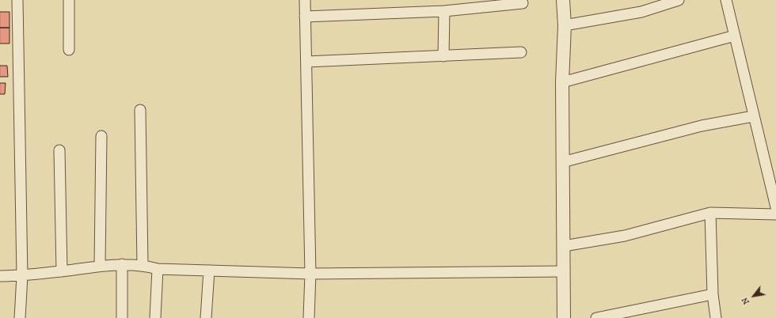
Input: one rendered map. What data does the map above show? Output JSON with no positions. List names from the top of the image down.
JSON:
{
  "north": "bottom left"
}
